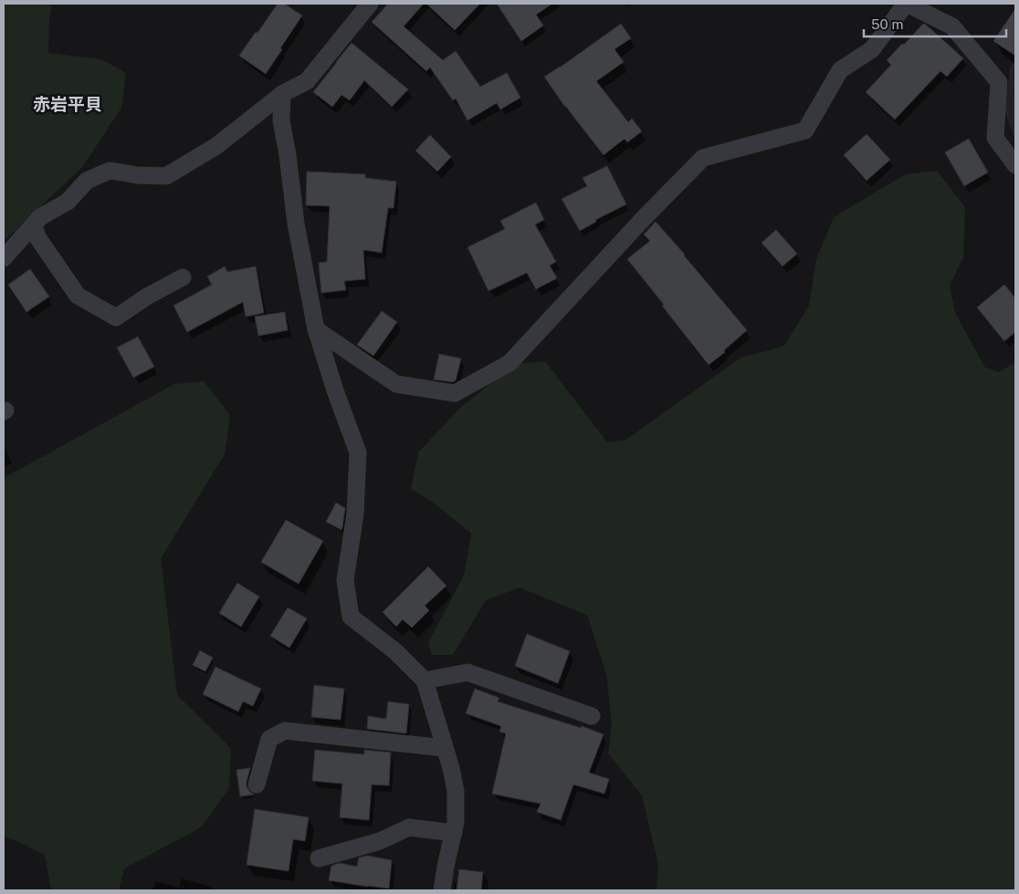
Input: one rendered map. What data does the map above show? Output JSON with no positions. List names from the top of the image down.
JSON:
{
  "districts": ["赤岩平貝"],
  "scale_bar": "50 m"
}
